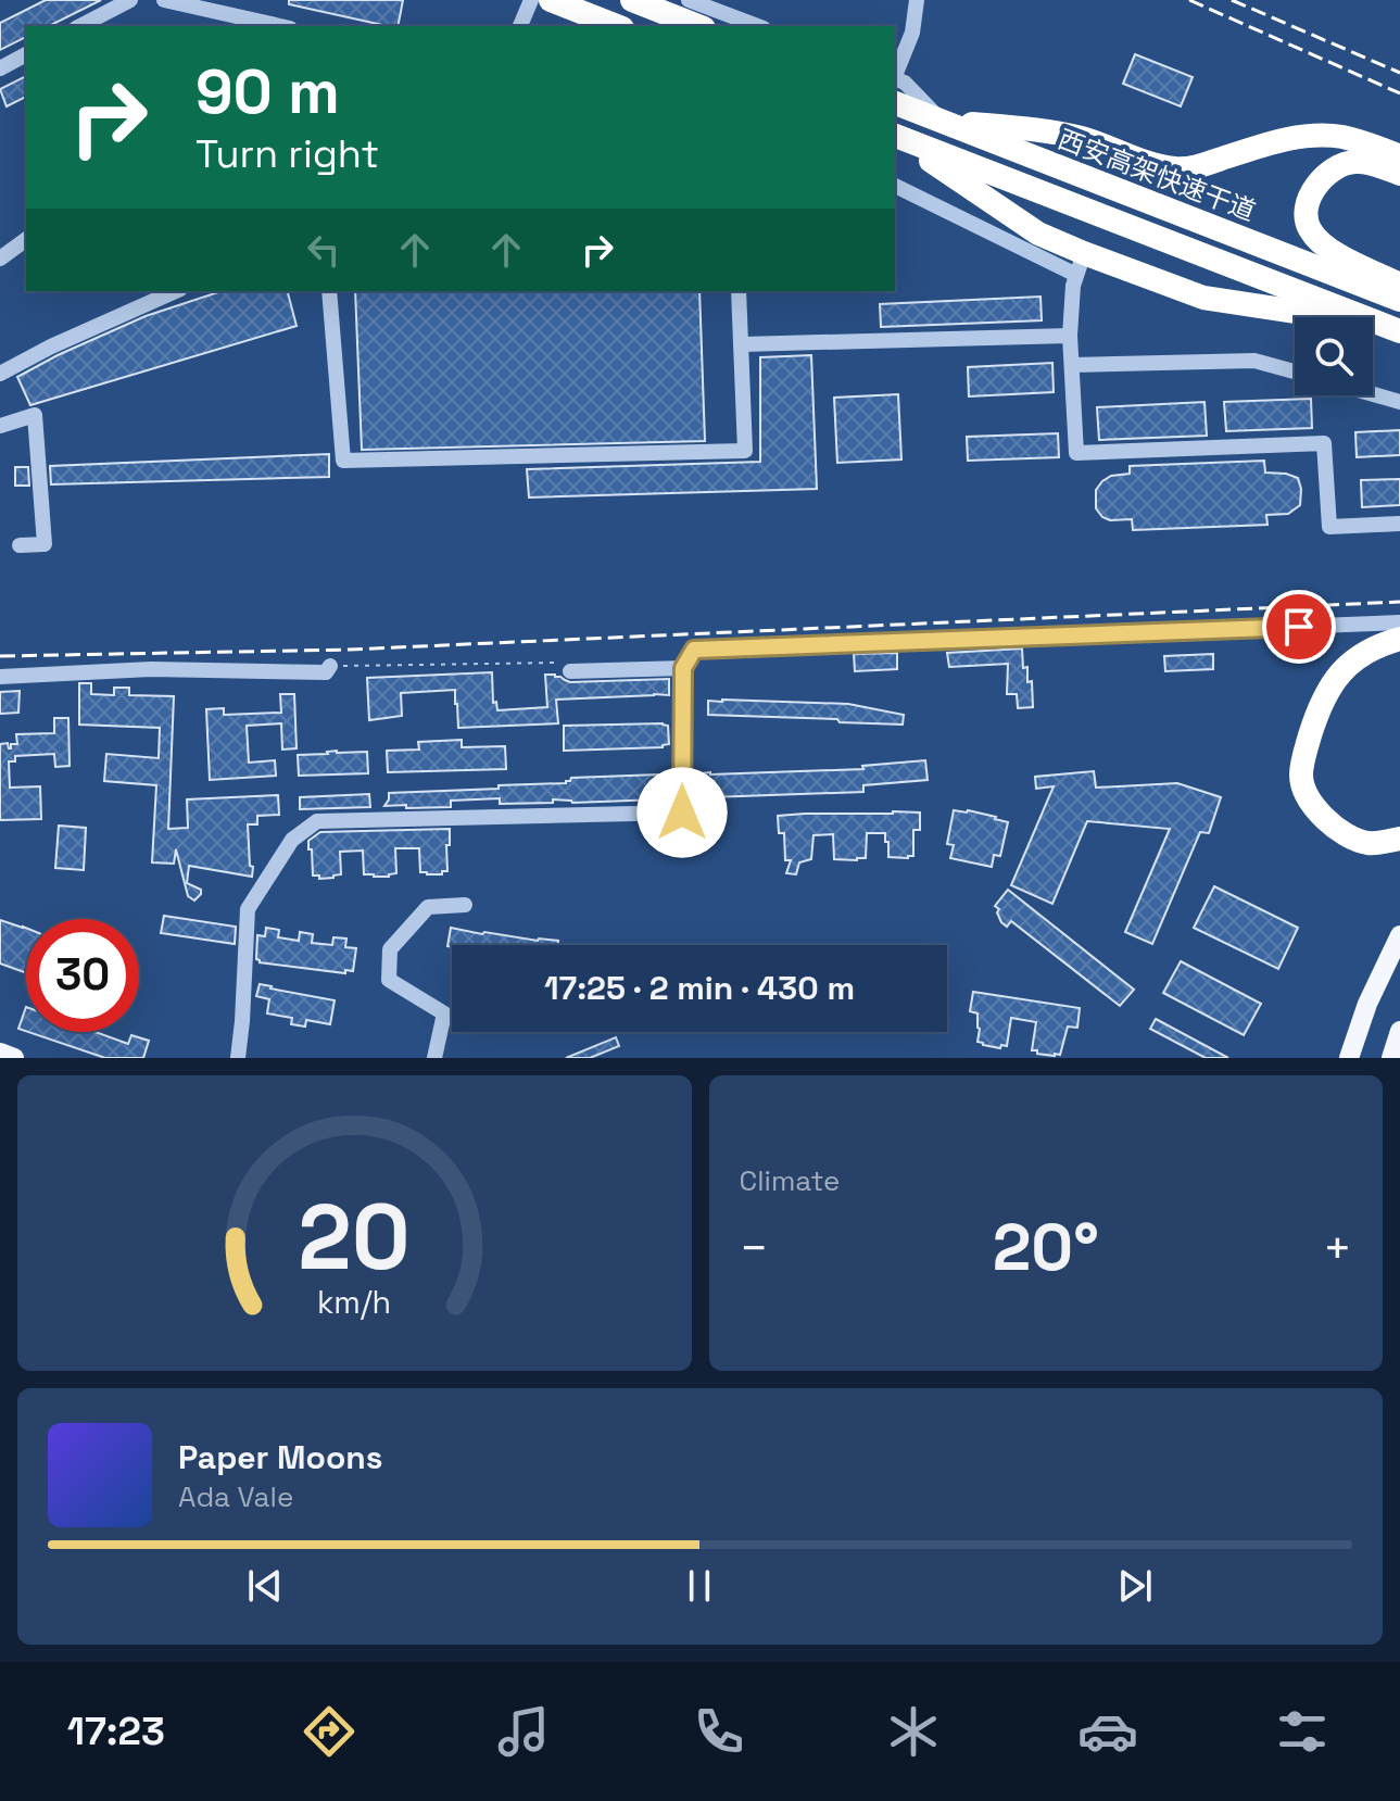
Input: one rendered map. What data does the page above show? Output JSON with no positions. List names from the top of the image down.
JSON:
{
  "streets": {
    "highway": ["西安高架快速干道"]
  },
  "page": {
    "turn": ["90 m", "Turn right"],
    "limit": "30",
    "trip": "17:25 · 2 min · 430 m",
    "tile": "Climate",
    "heat": ["−", "20°", "+"],
    "song": ["Paper Moons", "Ada Vale"],
    "tabs": "17:23",
    "gauge": ["20", "km/h"]
  }
}
